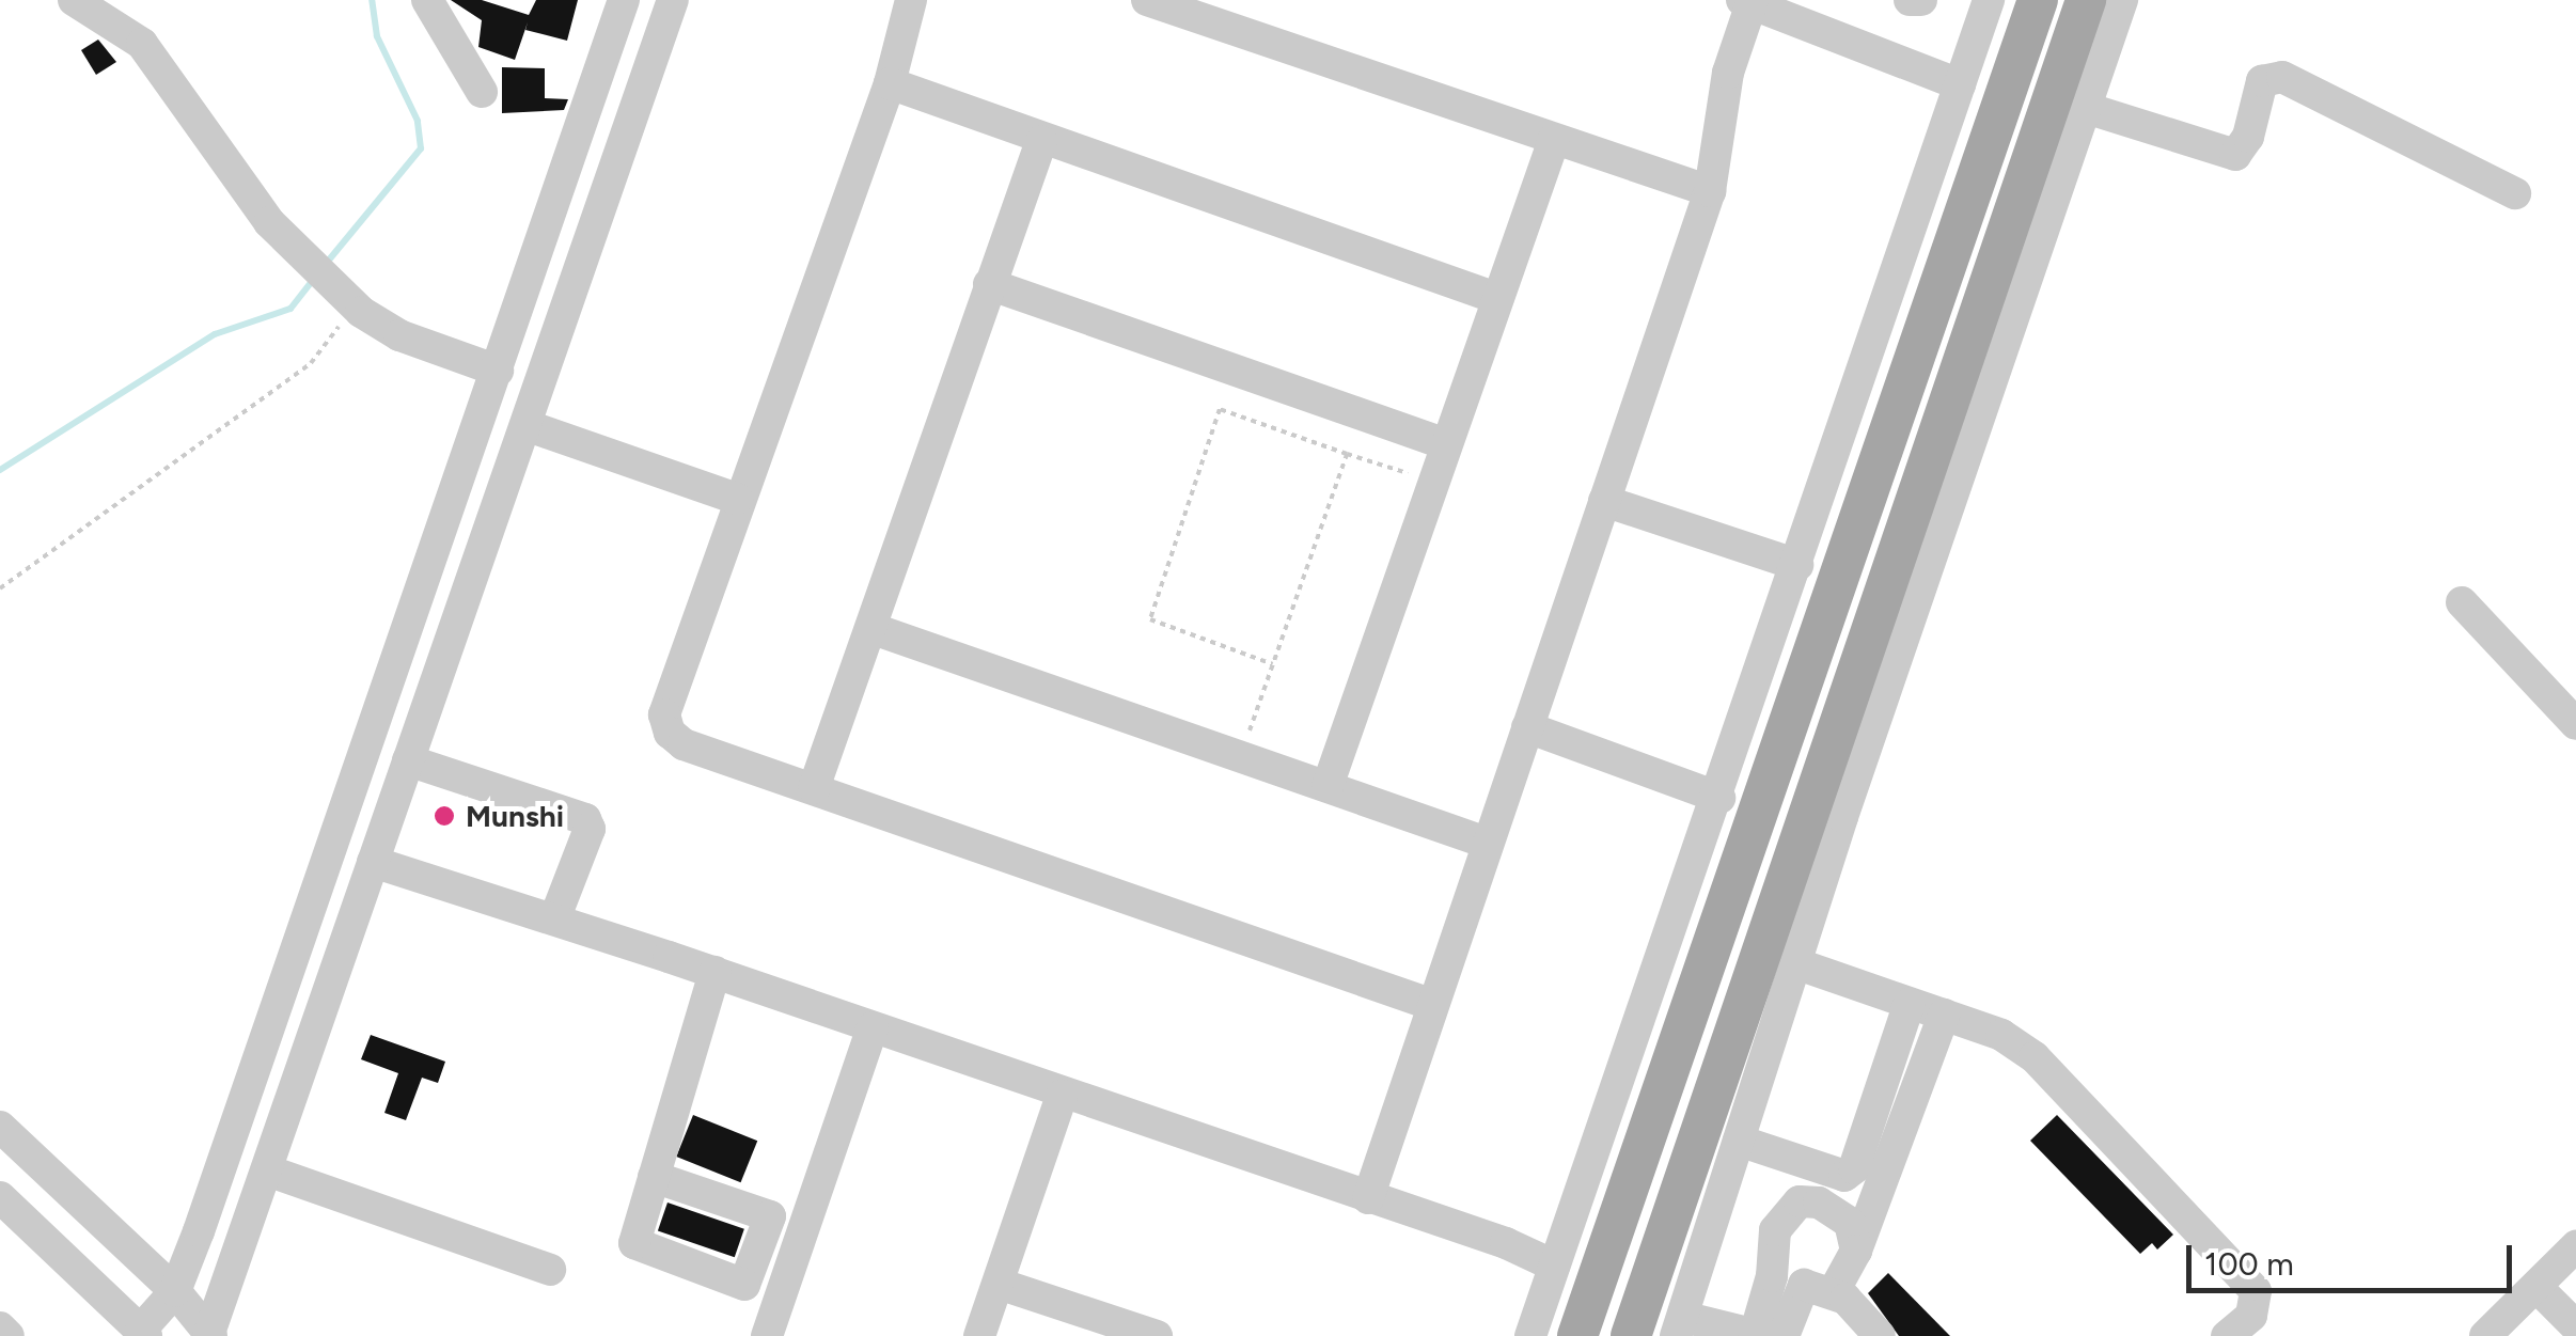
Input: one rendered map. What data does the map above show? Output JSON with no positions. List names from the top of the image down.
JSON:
{
  "places": ["Munshi"],
  "scale_bar": "100 m"
}
